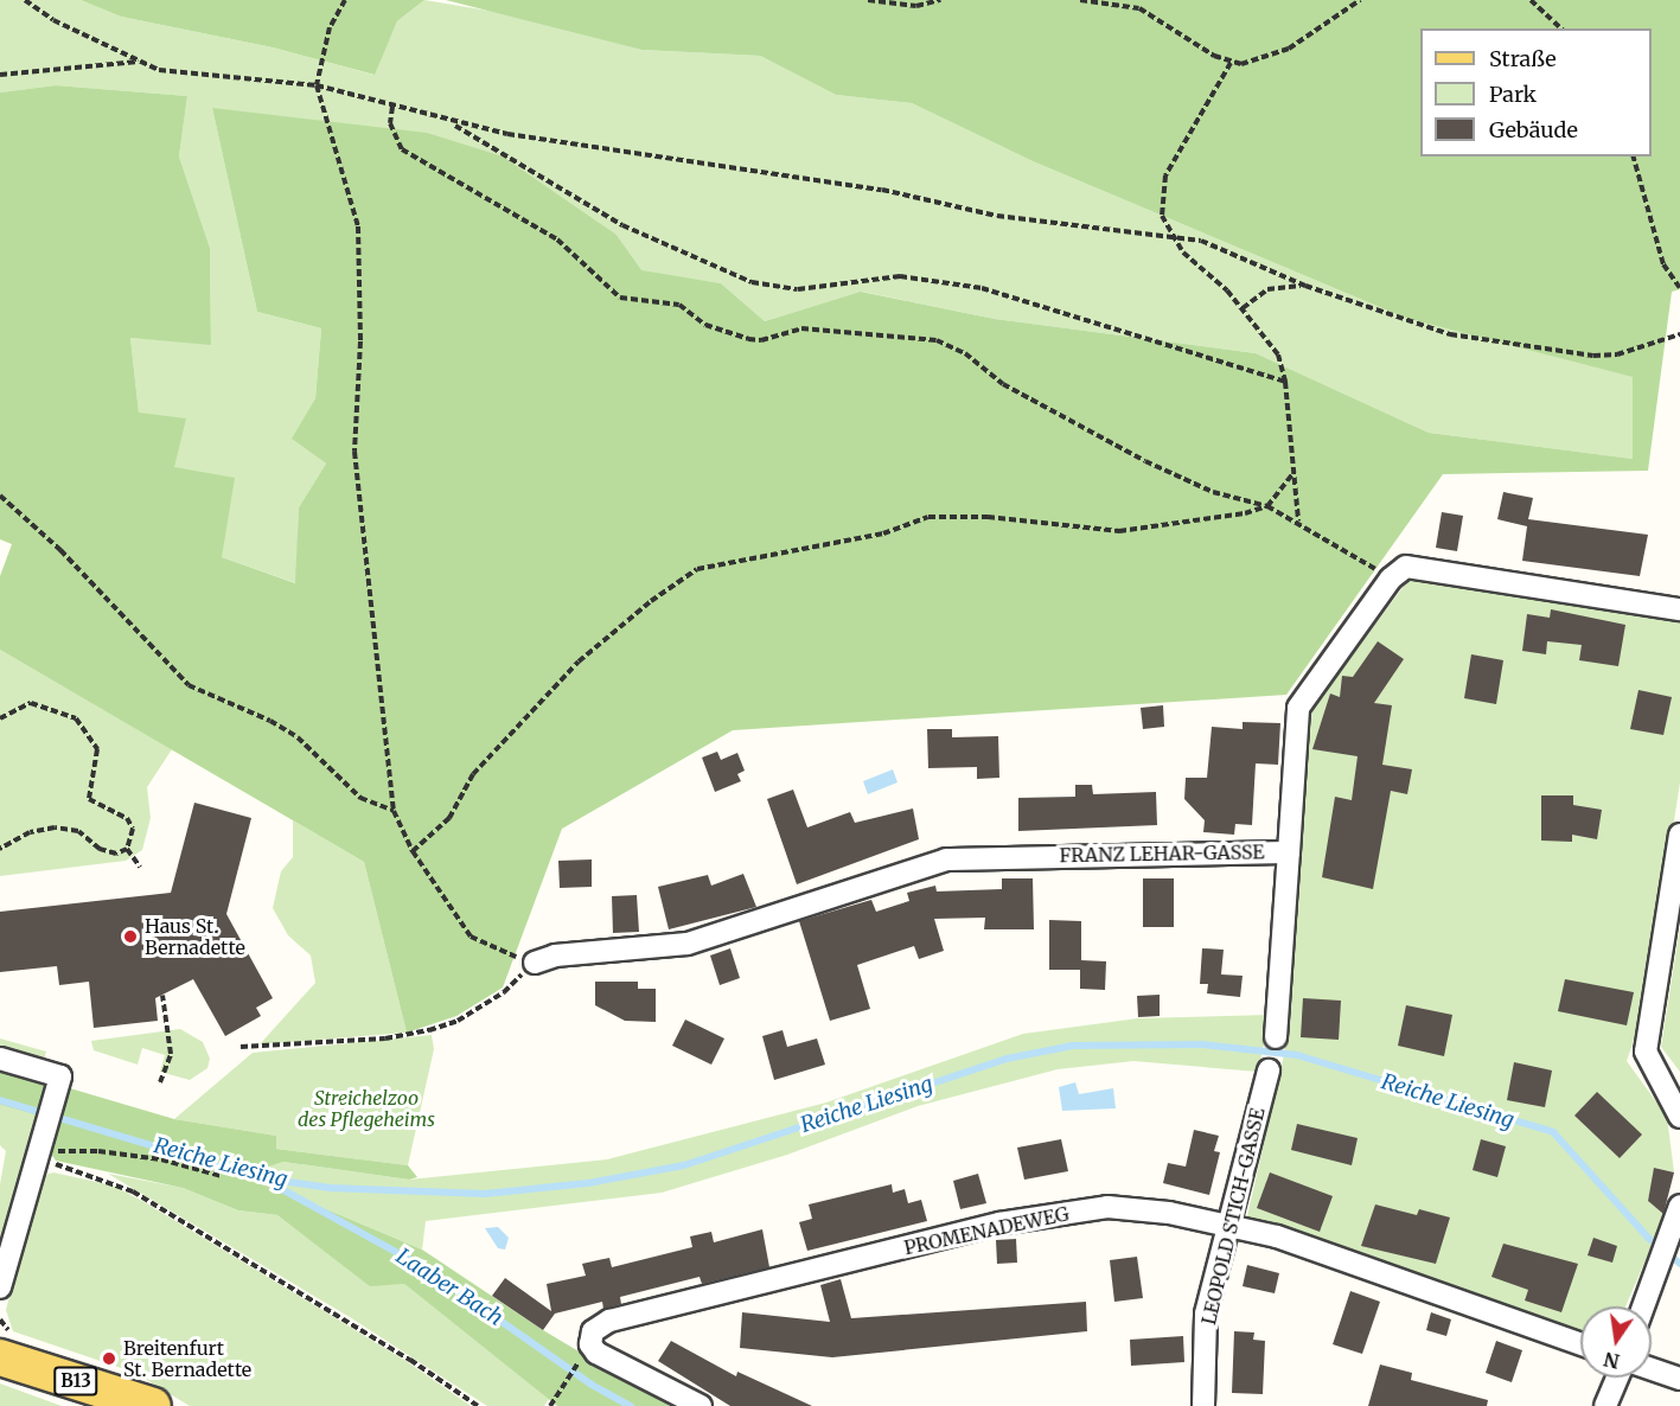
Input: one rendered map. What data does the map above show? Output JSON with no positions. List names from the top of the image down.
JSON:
{
  "streets": {
    "main road": ["B13"],
    "street": ["FRANZ LEHAR-GASSE", "LEOPOLD STICH-GASSE", "PROMENADEWEG"]
  },
  "crossings": [
    ["LEOPOLD STICH-GASSE", "PROMENADEWEG"]
  ],
  "water": ["Reiche Liesing", "Laaber Bach"],
  "parks": ["Streichelzoo des Pflegeheims"],
  "places": ["Haus St. Bernadette", "Breitenfurt St. Bernadette"],
  "legend": ["Straße", "Park", "Gebäude"],
  "north": "bottom"
}
